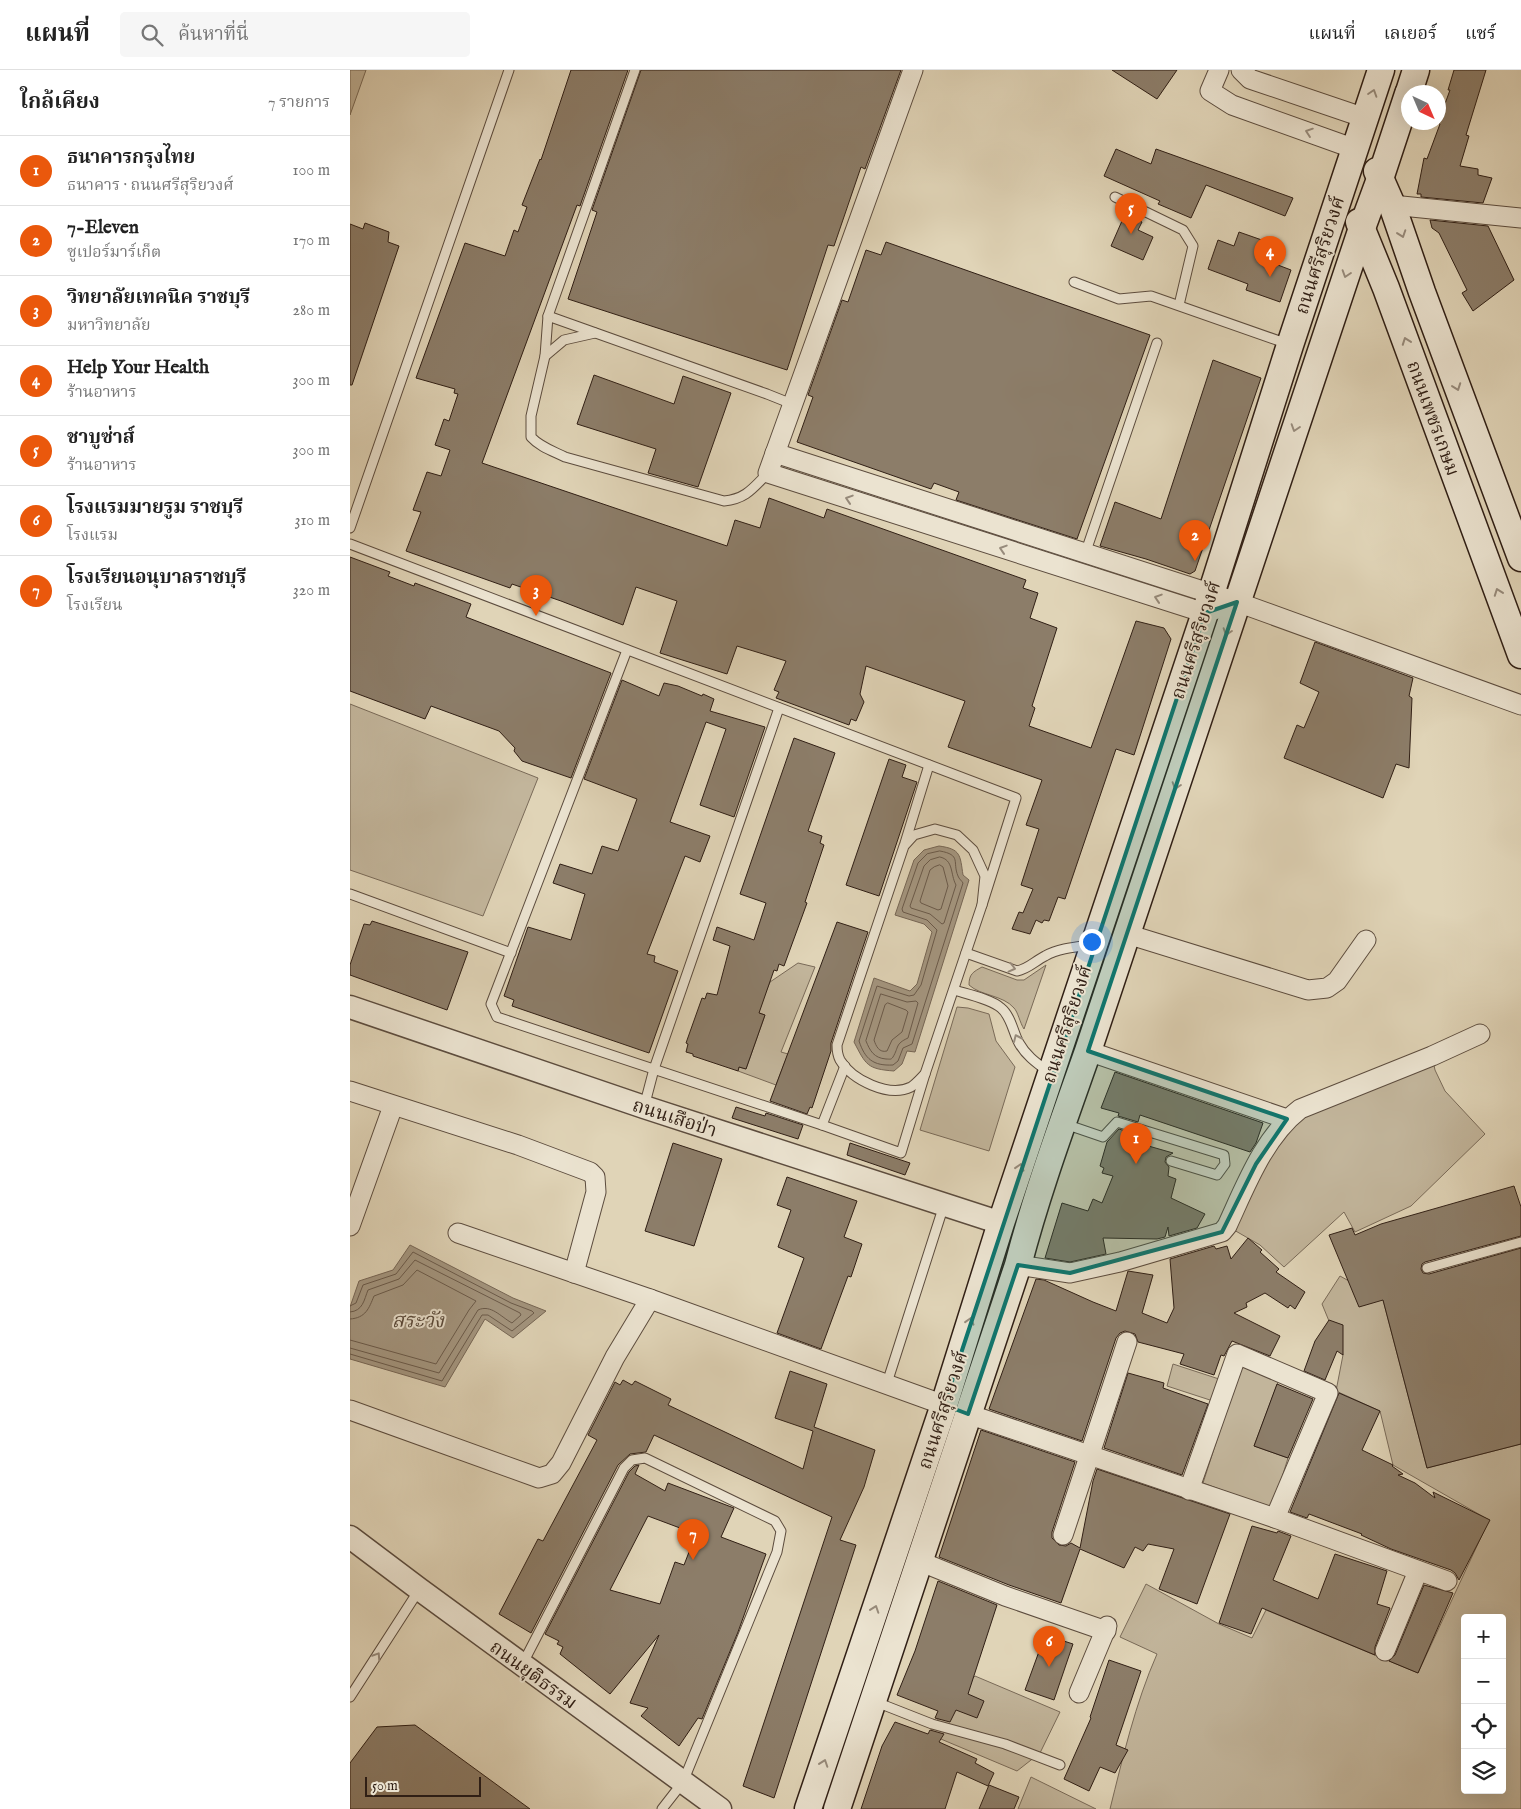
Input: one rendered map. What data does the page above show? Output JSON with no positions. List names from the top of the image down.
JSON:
{
  "streets": {
    "main road": ["ถนนศรีสุริยวงศ์", "ถนนเพชรเกษม"],
    "street": ["ถนนเสือป่า", "ถนนยุติธรรม"]
  },
  "crossings": [
    ["ถนนศรีสุริยวงศ์", "ถนนเพชรเกษม"],
    ["ถนนศรีสุริยวงศ์", "ถนนเสือป่า"]
  ],
  "water": ["สระวัง"],
  "scale_bar": "50 m",
  "north": "bottom right",
  "page": {
    "header": "แผนที่",
    "search": "ค้นหาที่นี่",
    "nav": ["แผนที่", "เลเยอร์", "แชร์"],
    "heading": ["ใกล้เคียง", "7 รายการ"],
    "list": [
      {
        "mark": "1",
        "name": "ธนาคารกรุงไทย",
        "note": "ธนาคาร · ถนนศรีสุริยวงศ์",
        "value": "100 m"
      },
      {
        "mark": "2",
        "name": "7-Eleven",
        "note": "ซูเปอร์มาร์เก็ต",
        "value": "170 m"
      },
      {
        "mark": "3",
        "name": "วิทยาลัยเทคนิค ราชบุรี",
        "note": "มหาวิทยาลัย",
        "value": "280 m"
      },
      {
        "mark": "4",
        "name": "Help Your Health",
        "note": "ร้านอาหาร",
        "value": "300 m"
      },
      {
        "mark": "5",
        "name": "ชาบูซ่าส์",
        "note": "ร้านอาหาร",
        "value": "300 m"
      },
      {
        "mark": "6",
        "name": "โรงแรมมายรูม ราชบุรี",
        "note": "โรงแรม",
        "value": "310 m"
      },
      {
        "mark": "7",
        "name": "โรงเรียนอนุบาลราชบุรี",
        "note": "โรงเรียน",
        "value": "320 m"
      }
    ],
    "pins": [
      "5",
      "4",
      "2",
      "3",
      "1",
      "7",
      "6"
    ],
    "map_buttons": ["+", "−"],
    "scale": "50 m"
  }
}
